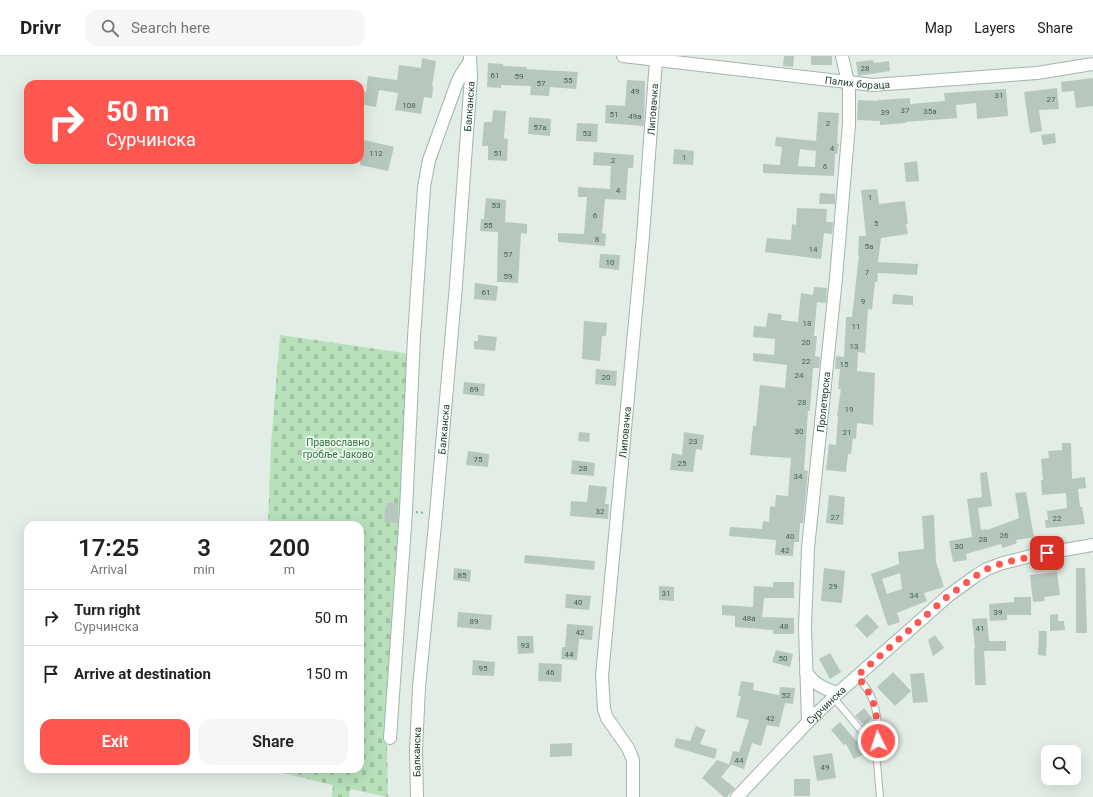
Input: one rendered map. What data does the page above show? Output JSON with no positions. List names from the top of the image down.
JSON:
{
  "streets": {
    "street": [
      "Палих бораца",
      "Балканска",
      "Липовачка",
      "Пролетерска",
      "Сурчинска"
    ]
  },
  "crossings": [
    ["Палих бораца", "Липовачка"],
    ["Палих бораца", "Пролетерска"],
    ["Пролетерска", "Сурчинска"]
  ],
  "parks": ["Православно гробље Јаково"],
  "house_numbers": [
    "28",
    "61",
    "59",
    "55",
    "57",
    "49",
    "31",
    "27",
    "108",
    "37",
    "35a",
    "39",
    "51",
    "49a",
    "2",
    "57a",
    "53",
    "4",
    "112",
    "51",
    "1",
    "2",
    "6",
    "4",
    "1",
    "53",
    "6",
    "5",
    "55",
    "8",
    "5a",
    "14",
    "57",
    "10",
    "7",
    "59",
    "61",
    "9",
    "18",
    "11",
    "20",
    "13",
    "22",
    "15",
    "24",
    "20",
    "69",
    "28",
    "19",
    "30",
    "21",
    "23",
    "75",
    "25",
    "28",
    "34",
    "32",
    "27",
    "22",
    "26",
    "40",
    "28",
    "30",
    "42",
    "85",
    "29",
    "31",
    "34",
    "40",
    "39",
    "48a",
    "89",
    "48",
    "41",
    "42",
    "93",
    "44",
    "50",
    "95",
    "46",
    "52",
    "42",
    "44",
    "49"
  ],
  "page": {
    "header": "Drivr",
    "search": "Search here",
    "nav": ["Map", "Layers", "Share"],
    "turn": ["50 m", "Сурчинска"],
    "eta": [
      "17:25",
      "Arrival",
      "3",
      "min",
      "200",
      "m"
    ],
    "list": [
      {
        "name": "Turn right",
        "note": "Сурчинска",
        "value": "50 m"
      },
      {
        "name": "Arrive at destination",
        "value": "150 m"
      }
    ],
    "buttons": ["Exit", "Share"]
  }
}
